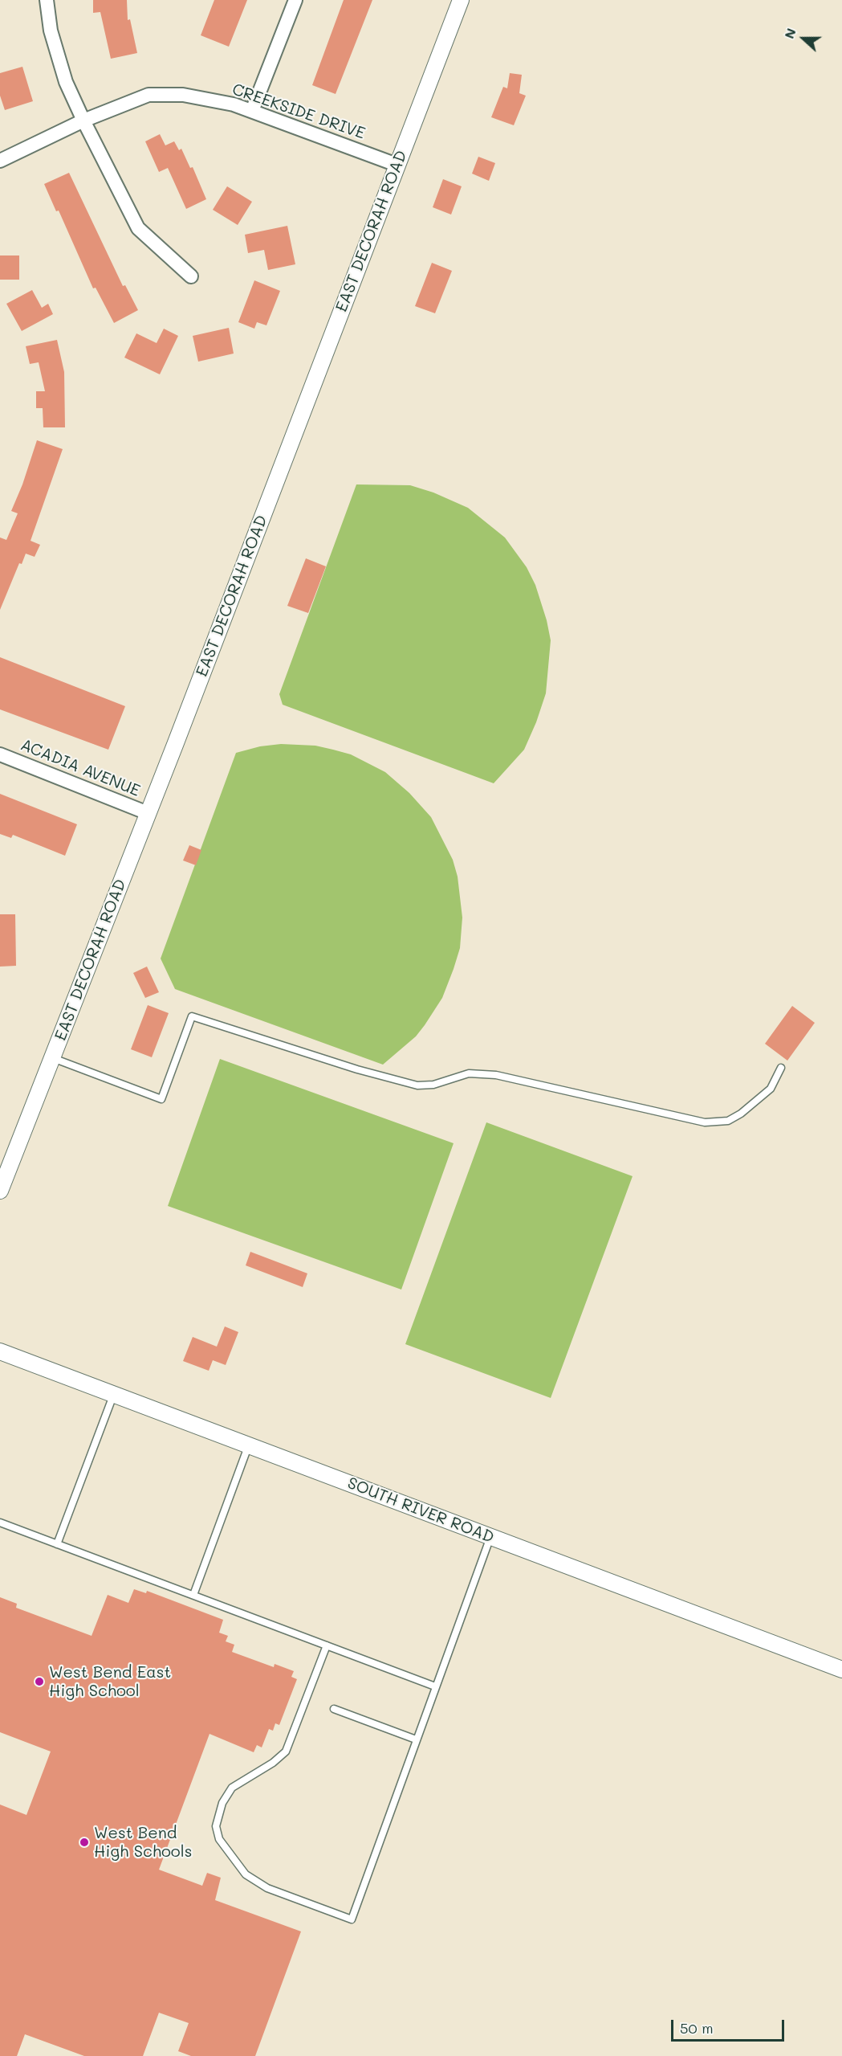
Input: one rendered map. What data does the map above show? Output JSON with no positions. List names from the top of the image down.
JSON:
{
  "streets": {
    "street": [
      "CREEKSIDE DRIVE",
      "EAST DECORAH ROAD",
      "ACADIA AVENUE",
      "SOUTH RIVER ROAD"
    ]
  },
  "crossings": [
    ["CREEKSIDE DRIVE", "EAST DECORAH ROAD"],
    ["EAST DECORAH ROAD", "ACADIA AVENUE"]
  ],
  "places": ["West Bend East High School", "West Bend High Schools"],
  "scale_bar": "50 m",
  "north": "left"
}
